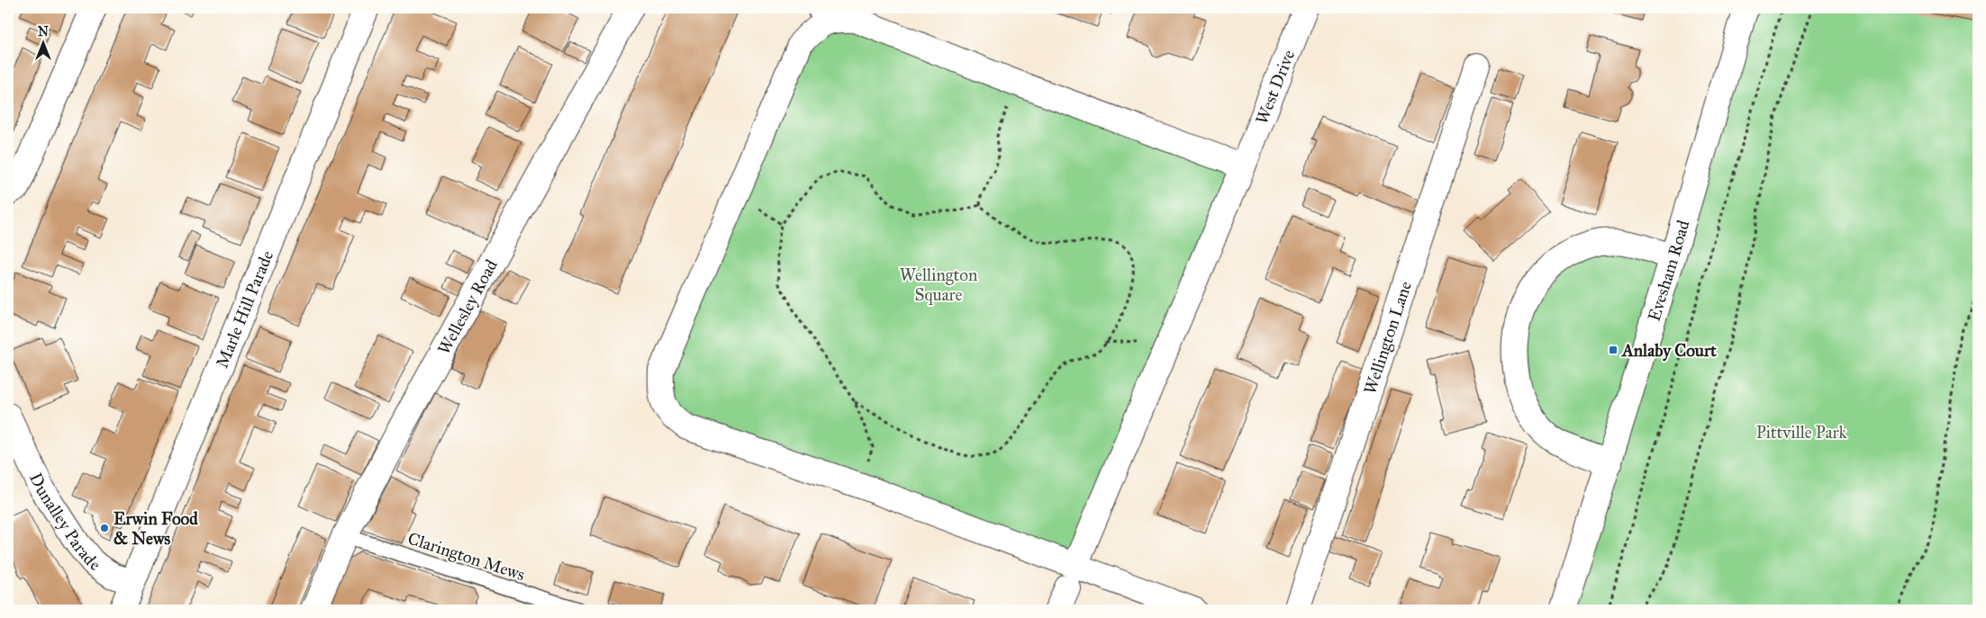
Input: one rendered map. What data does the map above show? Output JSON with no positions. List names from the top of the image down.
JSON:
{
  "streets": {
    "street": [
      "West Drive",
      "Evesham Road",
      "Wellesley Road",
      "Marle Hill Parade",
      "Wellington Lane",
      "Dunalley Parade"
    ],
    "lane": ["Clarington Mews"]
  },
  "crossings": [
    ["Wellesley Road", "Clarington Mews"],
    ["Marle Hill Parade", "Dunalley Parade"]
  ],
  "parks": ["Wellington Square", "Pittville Park"],
  "places": {
    "transit": ["Anlaby Court"],
    "other": ["Erwin Food & News"]
  },
  "north": "top"
}
